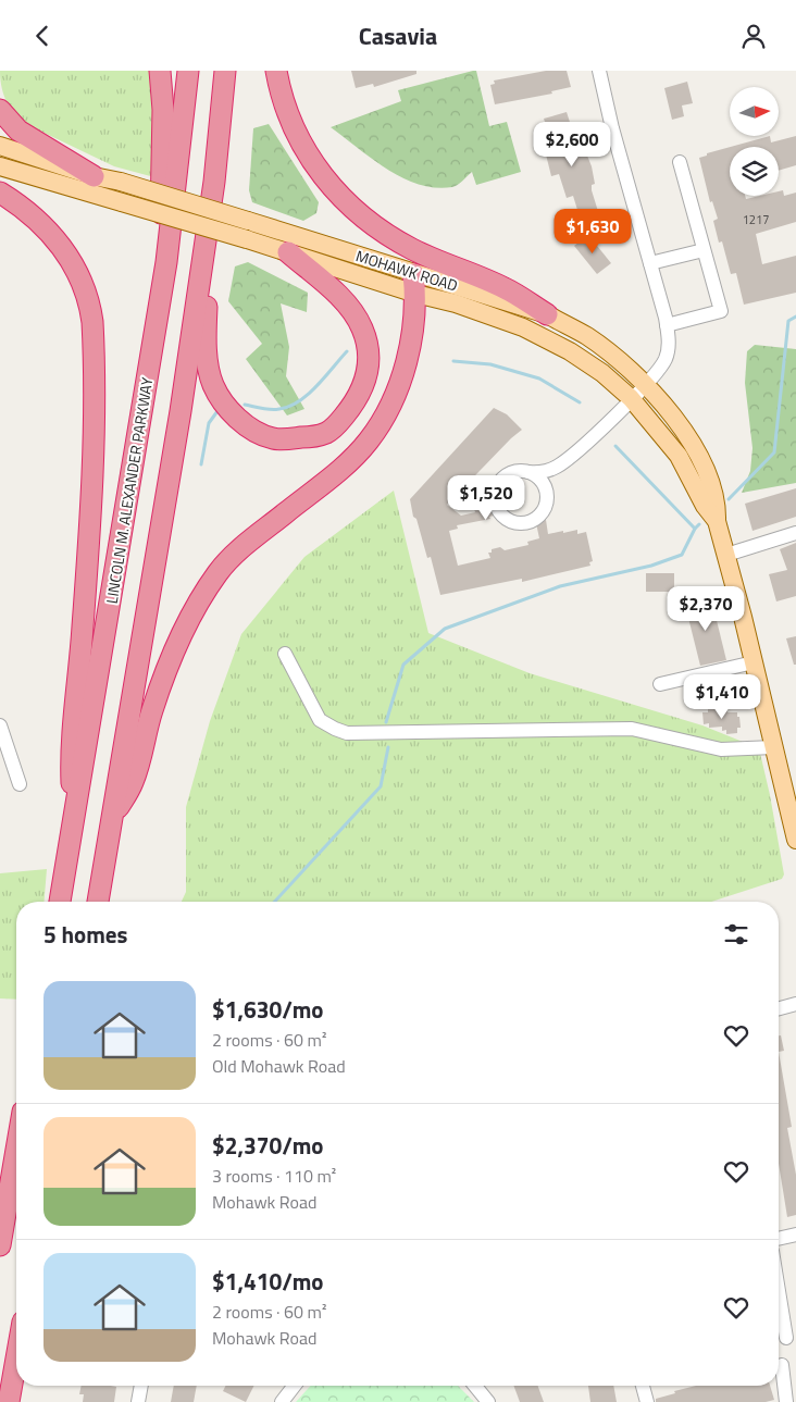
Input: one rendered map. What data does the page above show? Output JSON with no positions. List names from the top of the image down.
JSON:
{
  "streets": {
    "highway": ["LINCOLN M. ALEXANDER PARKWAY"],
    "main road": ["MOHAWK ROAD"]
  },
  "house_numbers": ["1217"],
  "north": "right",
  "page": {
    "header": "Casavia",
    "price": [
      "$2,600",
      "$1,630",
      "$1,520",
      "$2,370",
      "$1,410"
    ],
    "heading": "5 homes",
    "list": [
      {
        "name": "$1,630/mo",
        "note": "2 rooms · 60 m² · Old Mohawk Road"
      },
      {
        "name": "$2,370/mo",
        "note": "3 rooms · 110 m² · Mohawk Road"
      },
      {
        "name": "$1,410/mo",
        "note": "2 rooms · 60 m² · Mohawk Road"
      }
    ]
  }
}
